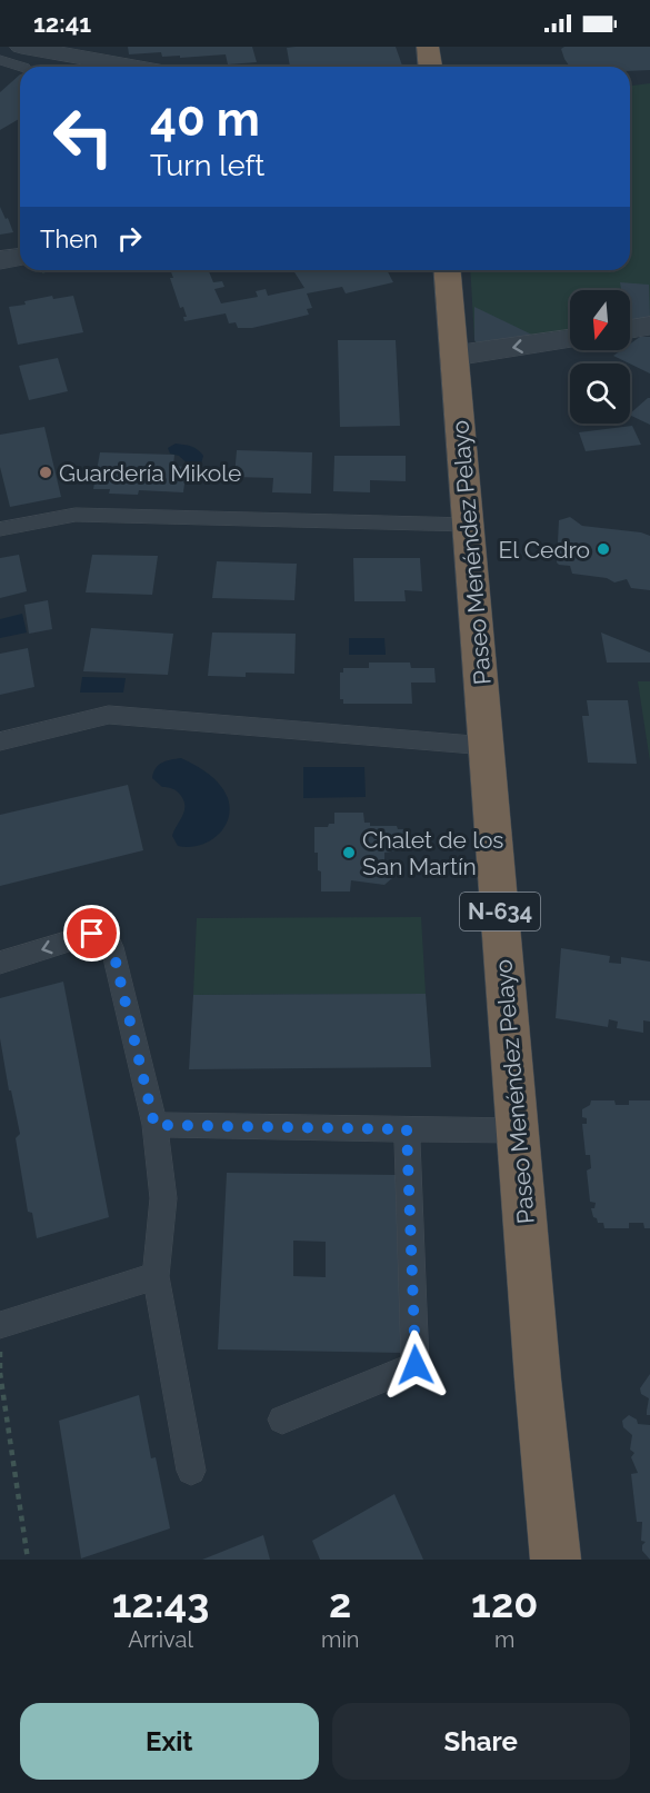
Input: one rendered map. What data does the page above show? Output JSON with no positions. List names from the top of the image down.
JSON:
{
  "streets": {
    "highway": ["Paseo Menéndez Pelayo", "N-634"]
  },
  "places": ["Guardería Mikole", "El Cedro", "Chalet de los San Martín"],
  "north": "bottom",
  "page": {
    "status": "12:41",
    "turn": ["40 m", "Turn left"],
    "then": "Then",
    "eta": [
      "12:43",
      "Arrival",
      "2",
      "min",
      "120",
      "m"
    ],
    "buttons": ["Exit", "Share"]
  }
}
